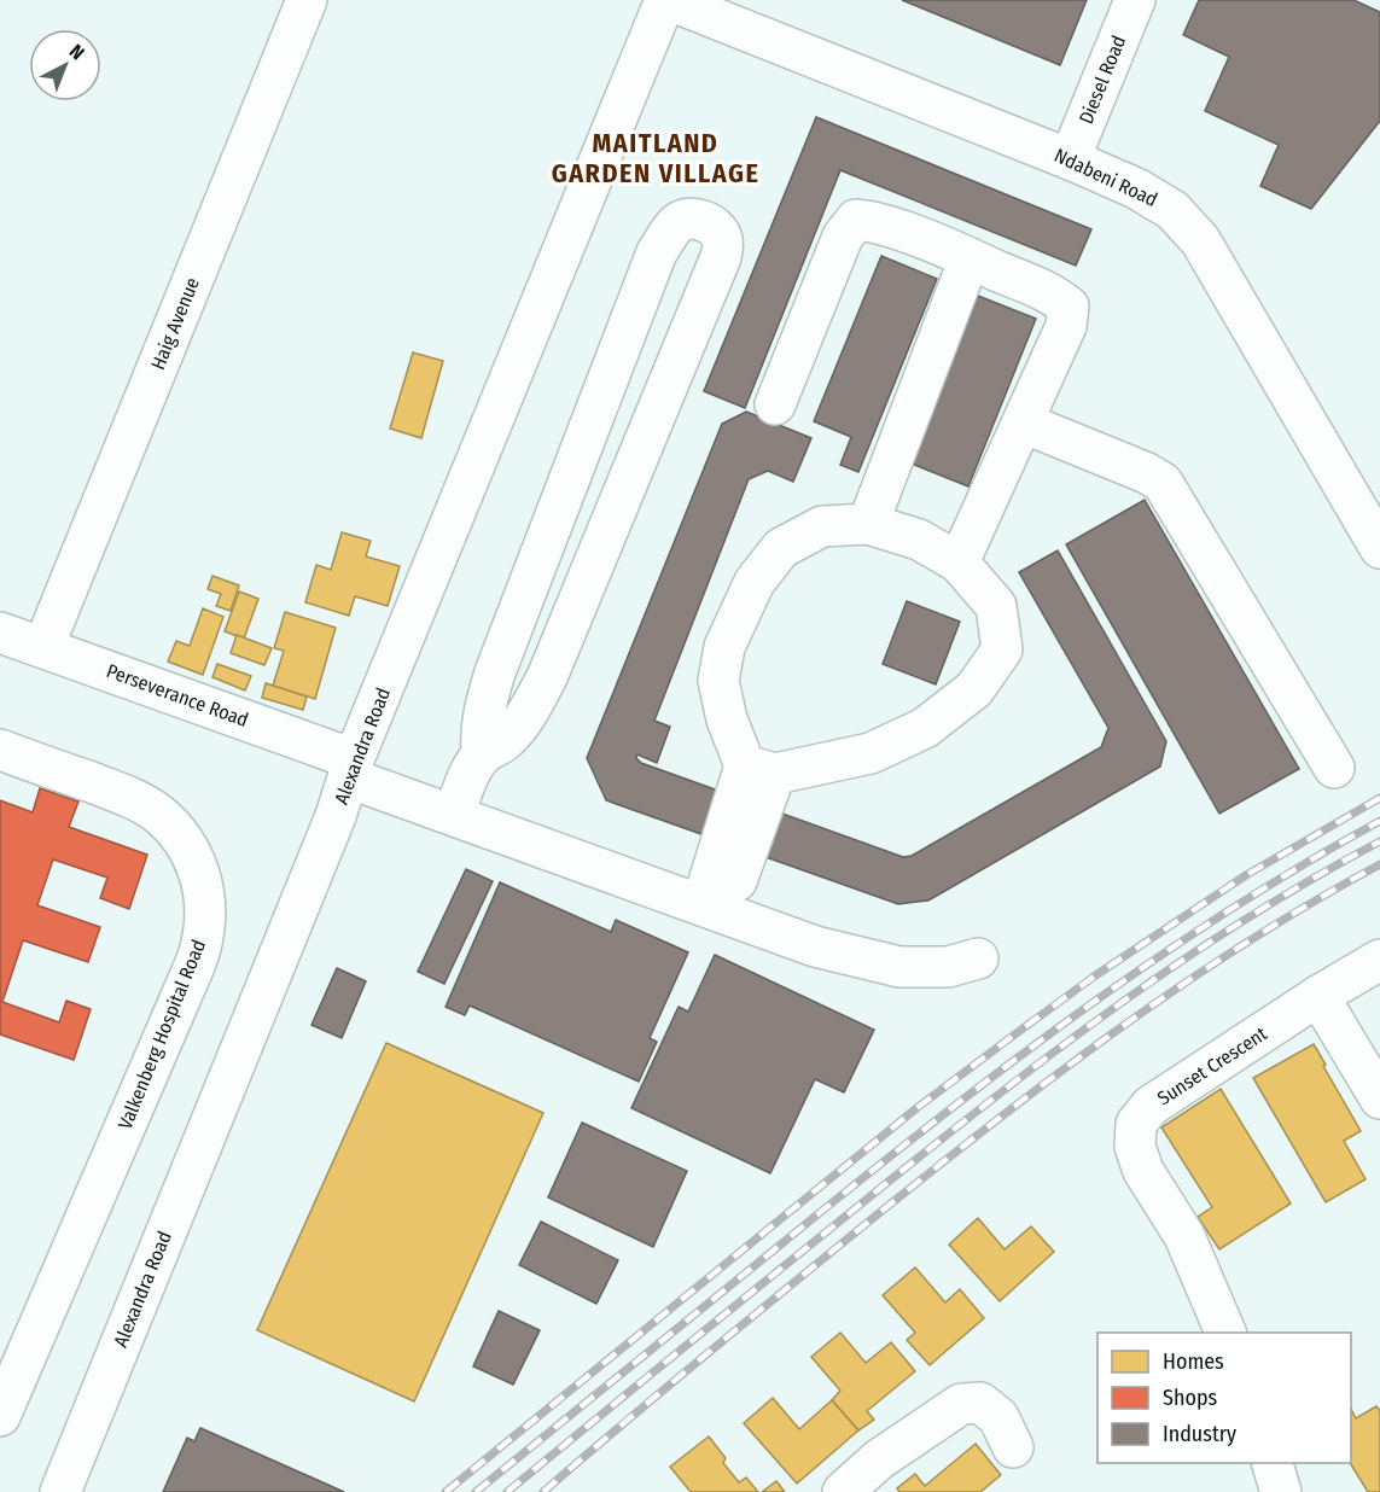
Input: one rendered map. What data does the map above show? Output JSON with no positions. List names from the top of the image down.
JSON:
{
  "streets": {
    "street": [
      "Diesel Road",
      "Ndabeni Road",
      "Haig Avenue",
      "Perseverance Road",
      "Alexandra Road",
      "Valkenberg Hospital Road",
      "Sunset Crescent"
    ]
  },
  "crossings": [
    ["Diesel Road", "Ndabeni Road"],
    ["Ndabeni Road", "Alexandra Road"],
    ["Haig Avenue", "Perseverance Road"],
    ["Perseverance Road", "Alexandra Road"]
  ],
  "districts": ["MAITLAND GARDEN VILLAGE"],
  "legend": ["Homes", "Shops", "Industry"],
  "north": "top right"
}
